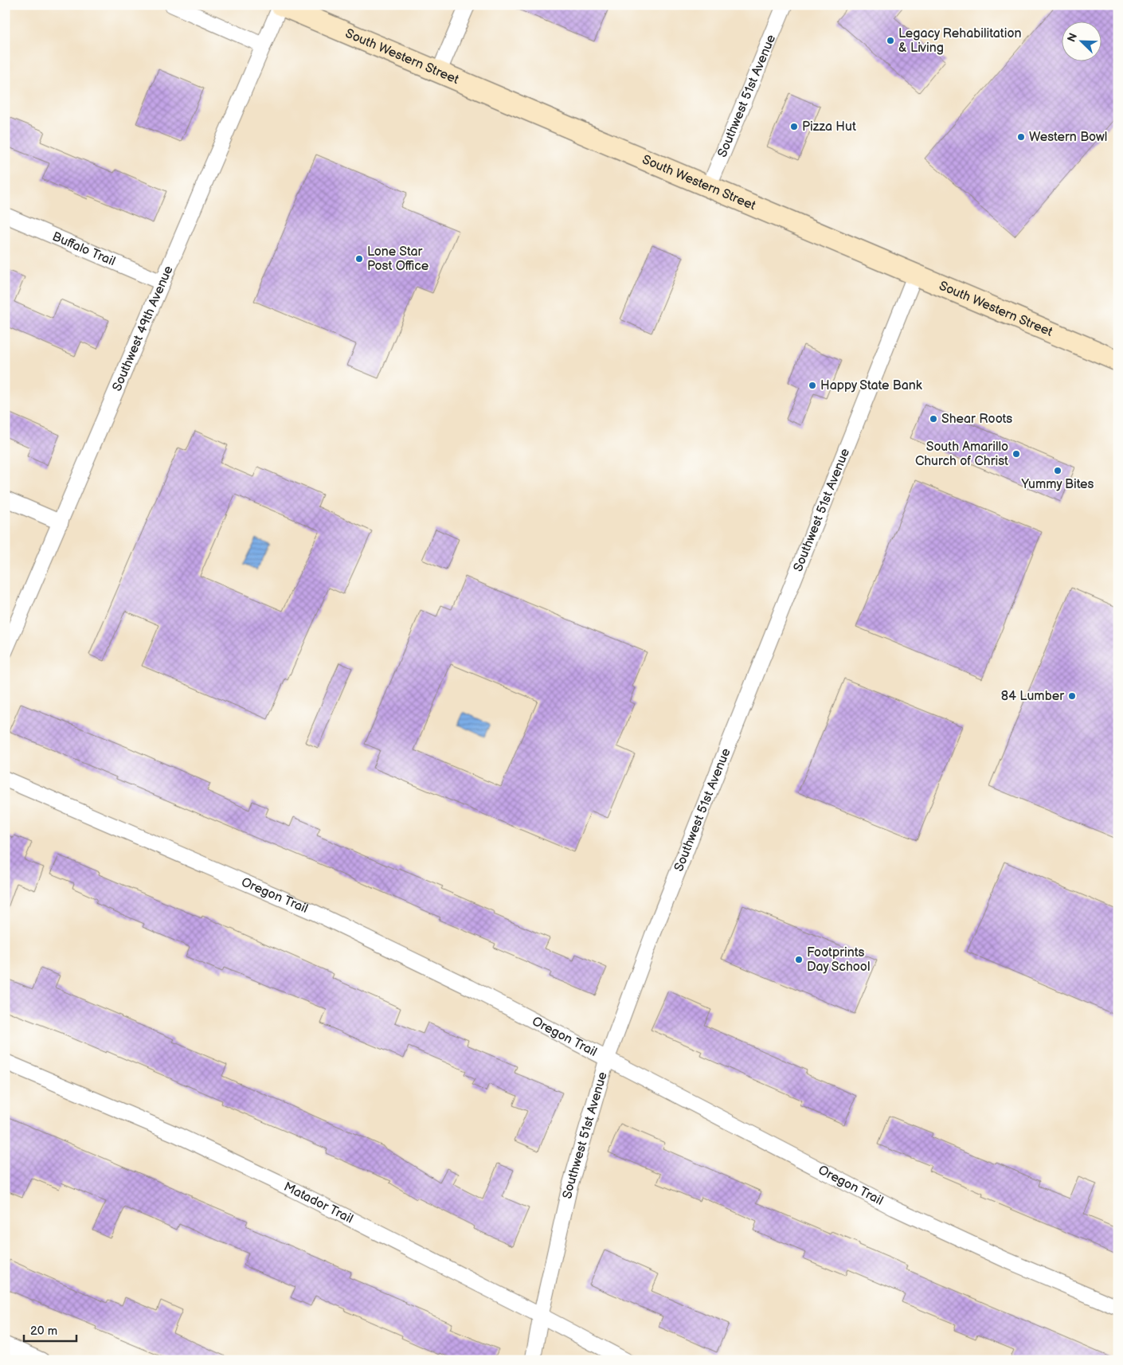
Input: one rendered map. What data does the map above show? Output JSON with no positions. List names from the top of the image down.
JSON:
{
  "streets": {
    "main road": ["South Western Street"],
    "street": [
      "Southwest 51st Avenue",
      "Buffalo Trail",
      "Southwest 49th Avenue",
      "Oregon Trail",
      "Matador Trail"
    ]
  },
  "crossings": [
    ["South Western Street", "Southwest 51st Avenue"],
    ["South Western Street", "Southwest 49th Avenue"],
    ["Southwest 51st Avenue", "Oregon Trail"],
    ["Southwest 51st Avenue", "Matador Trail"],
    ["Buffalo Trail", "Southwest 49th Avenue"]
  ],
  "places": [
    "Legacy Rehabilitation & Living",
    "Pizza Hut",
    "Western Bowl",
    "Lone Star Post Office",
    "Happy State Bank",
    "Shear Roots",
    "South Amarillo Church of Christ",
    "Yummy Bites",
    "84 Lumber",
    "Footprints Day School"
  ],
  "scale_bar": "20 m",
  "north": "top left"
}
